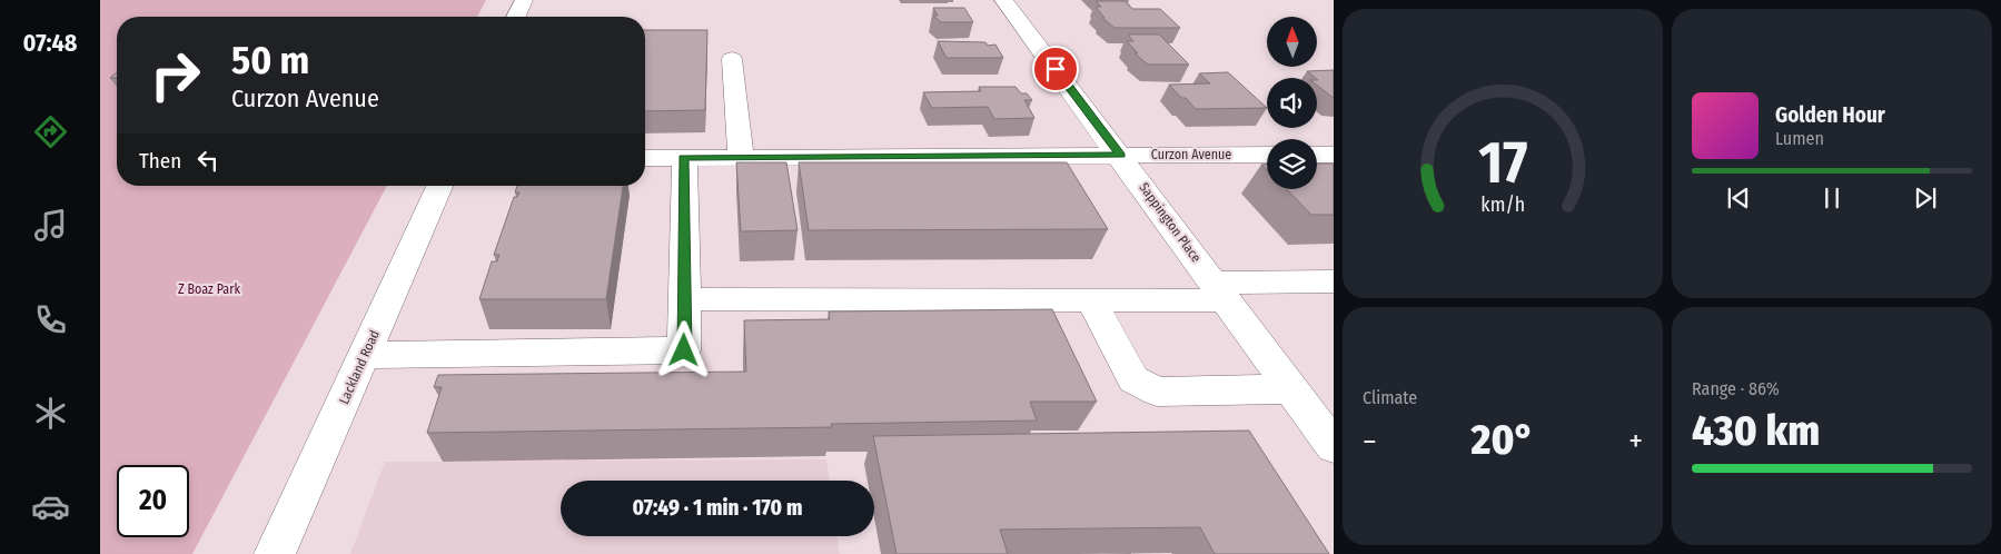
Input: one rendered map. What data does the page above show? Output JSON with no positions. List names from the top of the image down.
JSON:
{
  "streets": {
    "street": ["Curzon Avenue", "Sappington Place", "Lackland Road"]
  },
  "crossings": [
    ["Curzon Avenue", "Sappington Place"]
  ],
  "parks": ["Z Boaz Park"],
  "north": "top",
  "page": {
    "tabs": "07:48",
    "turn": ["50 m", "Curzon Avenue"],
    "song": ["Golden Hour", "Lumen"],
    "then": "Then",
    "tile": [
      "Climate",
      ["Range · 86%", "430 km"]
    ],
    "heat": ["−", "20°", "+"],
    "limit": "20",
    "trip": "07:49 · 1 min · 170 m",
    "gauge": ["17", "km/h"]
  }
}
